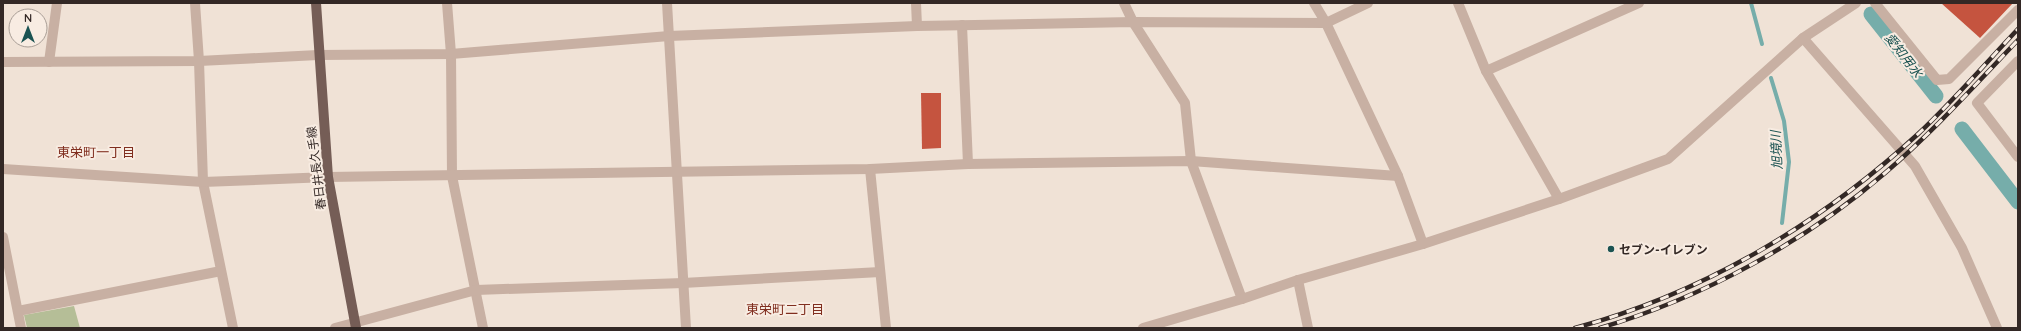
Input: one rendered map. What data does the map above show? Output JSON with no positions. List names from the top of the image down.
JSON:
{
  "streets": {
    "main road": ["春日井長久手線"]
  },
  "districts": ["東栄町一丁目", "東栄町二丁目"],
  "water": ["愛知用水", "旭境川"],
  "places": ["セブン-イレブン"],
  "north": "top"
}
